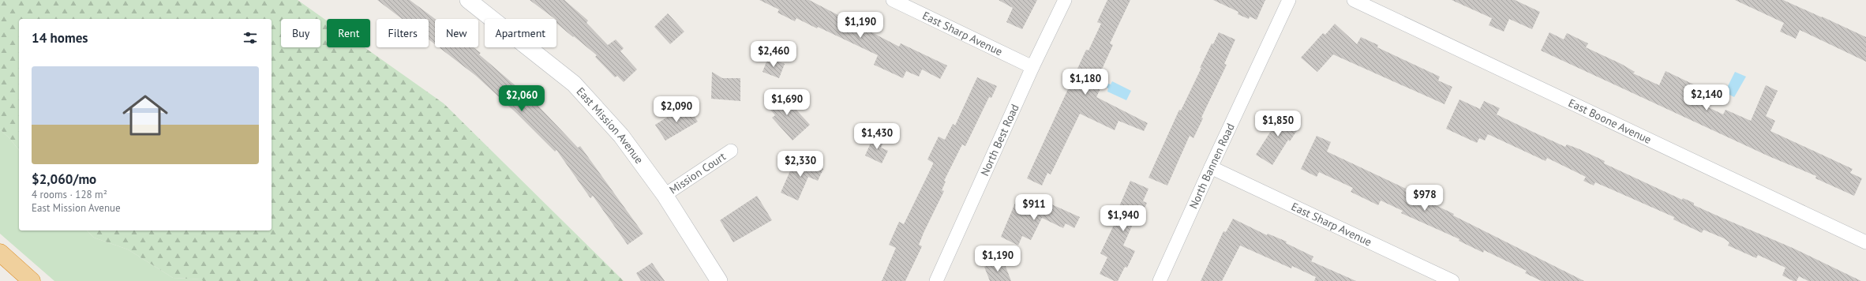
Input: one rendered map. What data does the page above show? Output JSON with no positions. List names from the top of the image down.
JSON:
{
  "streets": {
    "street": [
      "East Sharp Avenue",
      "East Boone Avenue",
      "East Mission Avenue",
      "North Best Road",
      "North Bannen Road",
      "Mission Court"
    ]
  },
  "crossings": [
    ["East Sharp Avenue", "North Best Road"],
    ["East Sharp Avenue", "North Bannen Road"],
    ["East Mission Avenue", "Mission Court"]
  ],
  "page": {
    "price": [
      "$1,190",
      "$2,460",
      "$1,180",
      "$2,140",
      "$2,060",
      "$1,690",
      "$2,090",
      "$1,850",
      "$1,430",
      "$2,330",
      "$978",
      "$911",
      "$1,940",
      "$1,190"
    ],
    "chip": [
      "Buy",
      "Rent",
      "Filters",
      "New",
      "Apartment"
    ],
    "heading": "14 homes",
    "list": [
      {
        "name": "$2,060/mo",
        "note": "4 rooms · 128 m² · East Mission Avenue"
      }
    ]
  }
}
